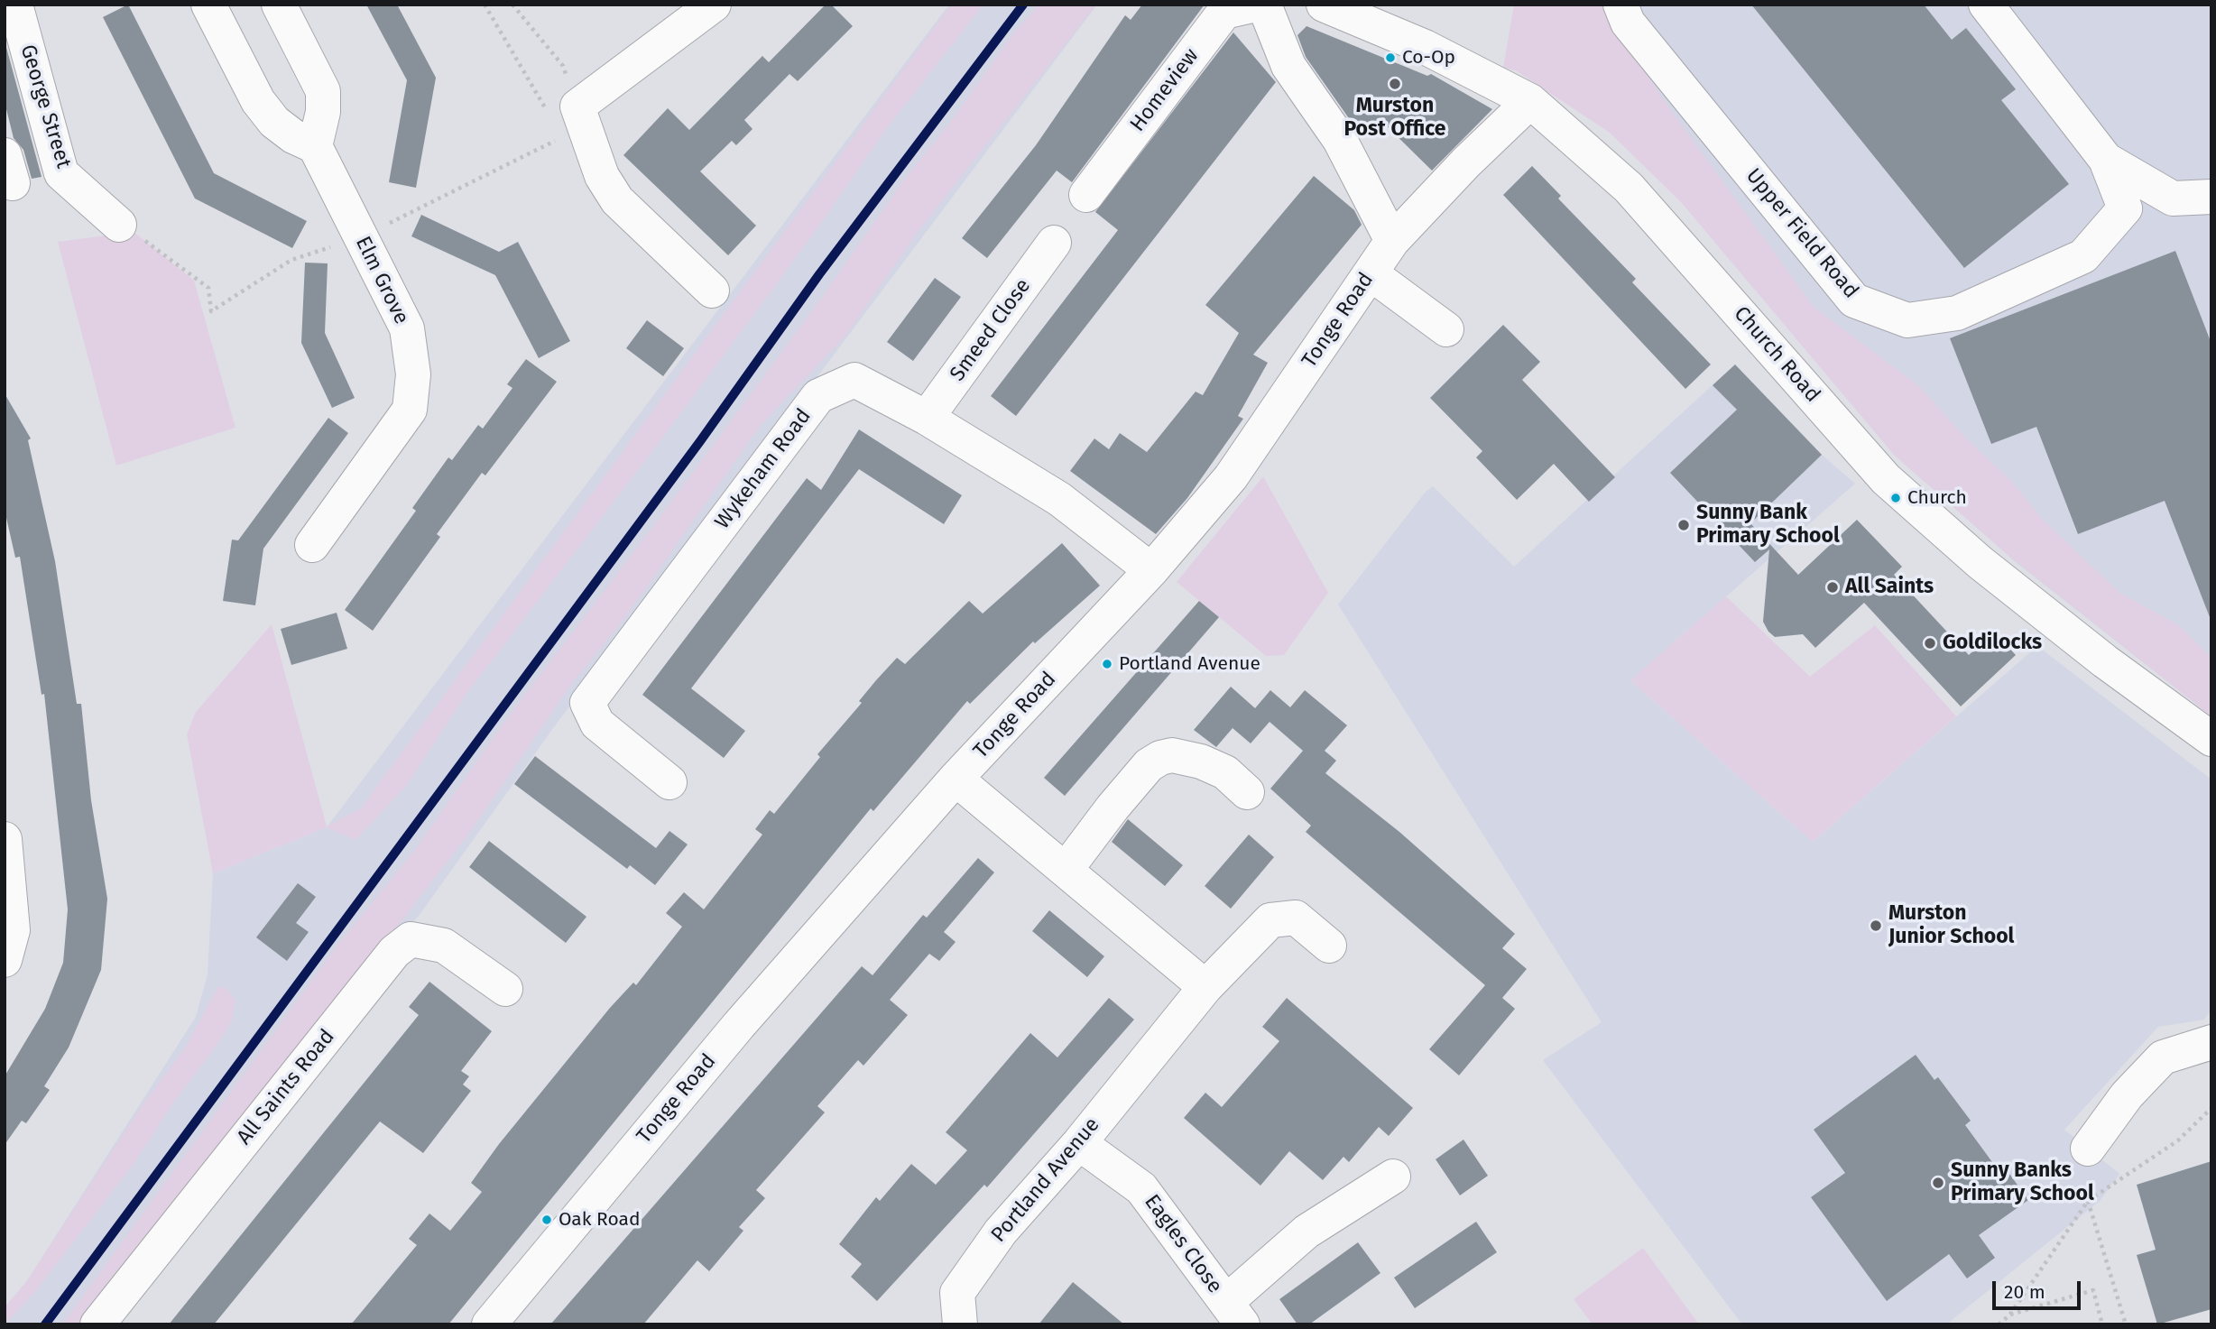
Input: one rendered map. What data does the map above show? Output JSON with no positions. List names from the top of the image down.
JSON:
{
  "streets": {
    "street": [
      "Homeview",
      "George Street",
      "Upper Field Road",
      "Elm Grove",
      "Tonge Road",
      "Smeed Close",
      "Church Road",
      "Wykeham Road",
      "All Saints Road",
      "Portland Avenue",
      "Eagles Close"
    ]
  },
  "crossings": [
    ["Tonge Road", "Church Road"],
    ["Tonge Road", "Wykeham Road"],
    ["Smeed Close", "Wykeham Road"],
    ["Portland Avenue", "Eagles Close"]
  ],
  "places": [
    "Co-Op",
    "Murston Post Office",
    "Church",
    "Sunny Bank Primary School",
    "All Saints",
    "Goldilocks",
    "Portland Avenue",
    "Murston Junior School",
    "Sunny Banks Primary School",
    "Oak Road"
  ],
  "scale_bar": "20 m"
}
